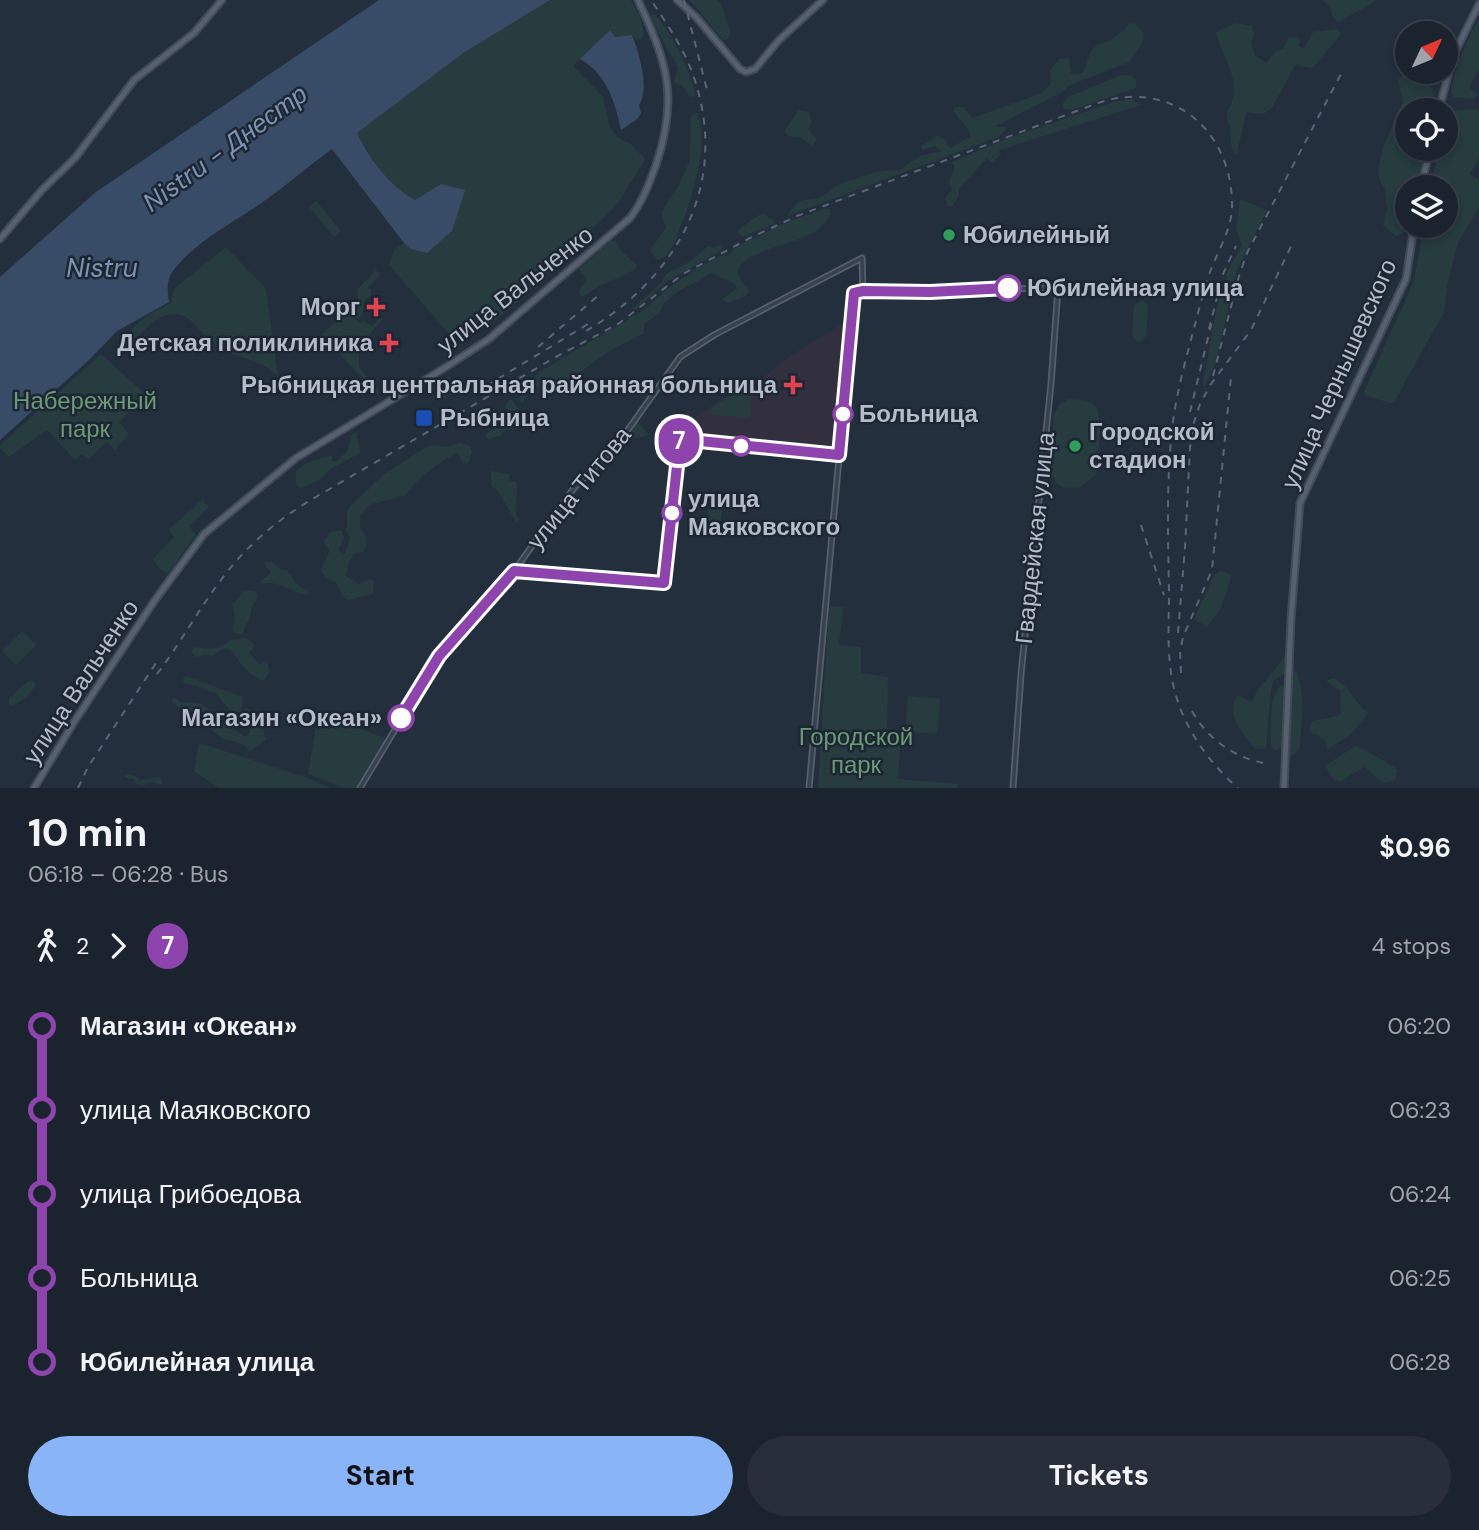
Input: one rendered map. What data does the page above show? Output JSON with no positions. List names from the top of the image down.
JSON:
{
  "streets": {
    "main road": ["улица Вальченко", "улица Чернышевского"],
    "street": ["улица Титова", "Гвардейская улица"]
  },
  "crossings": [
    ["улица Титова", "Гвардейская улица"]
  ],
  "water": ["Nistru - Днестр", "Nistru"],
  "parks": ["Набережный парк", "Городской парк"],
  "places": {
    "other": [
      "Юбилейный",
      "Юбилейная улица",
      "Больница",
      "Городской стадион",
      "улица Маяковского",
      "Магазин «Океан»"
    ],
    "health": ["Морг", "Детская поликлиника", "Рыбницкая центральная районная больница"],
    "transit": ["Рыбница"]
  },
  "lines": ["bus line 7"],
  "north": "top right",
  "page": {
    "on_map": "7",
    "heading": ["10 min", "06:18 – 06:28 · Bus", "$0.96"],
    "legs": ["2", "7", "4 stops"],
    "list": [
      {
        "name": "Магазин «Океан»",
        "value": "06:20"
      },
      {
        "name": "улица Маяковского",
        "value": "06:23"
      },
      {
        "name": "улица Грибоедова",
        "value": "06:24"
      },
      {
        "name": "Больница",
        "value": "06:25"
      },
      {
        "name": "Юбилейная улица",
        "value": "06:28"
      }
    ],
    "buttons": ["Start", "Tickets"]
  }
}
